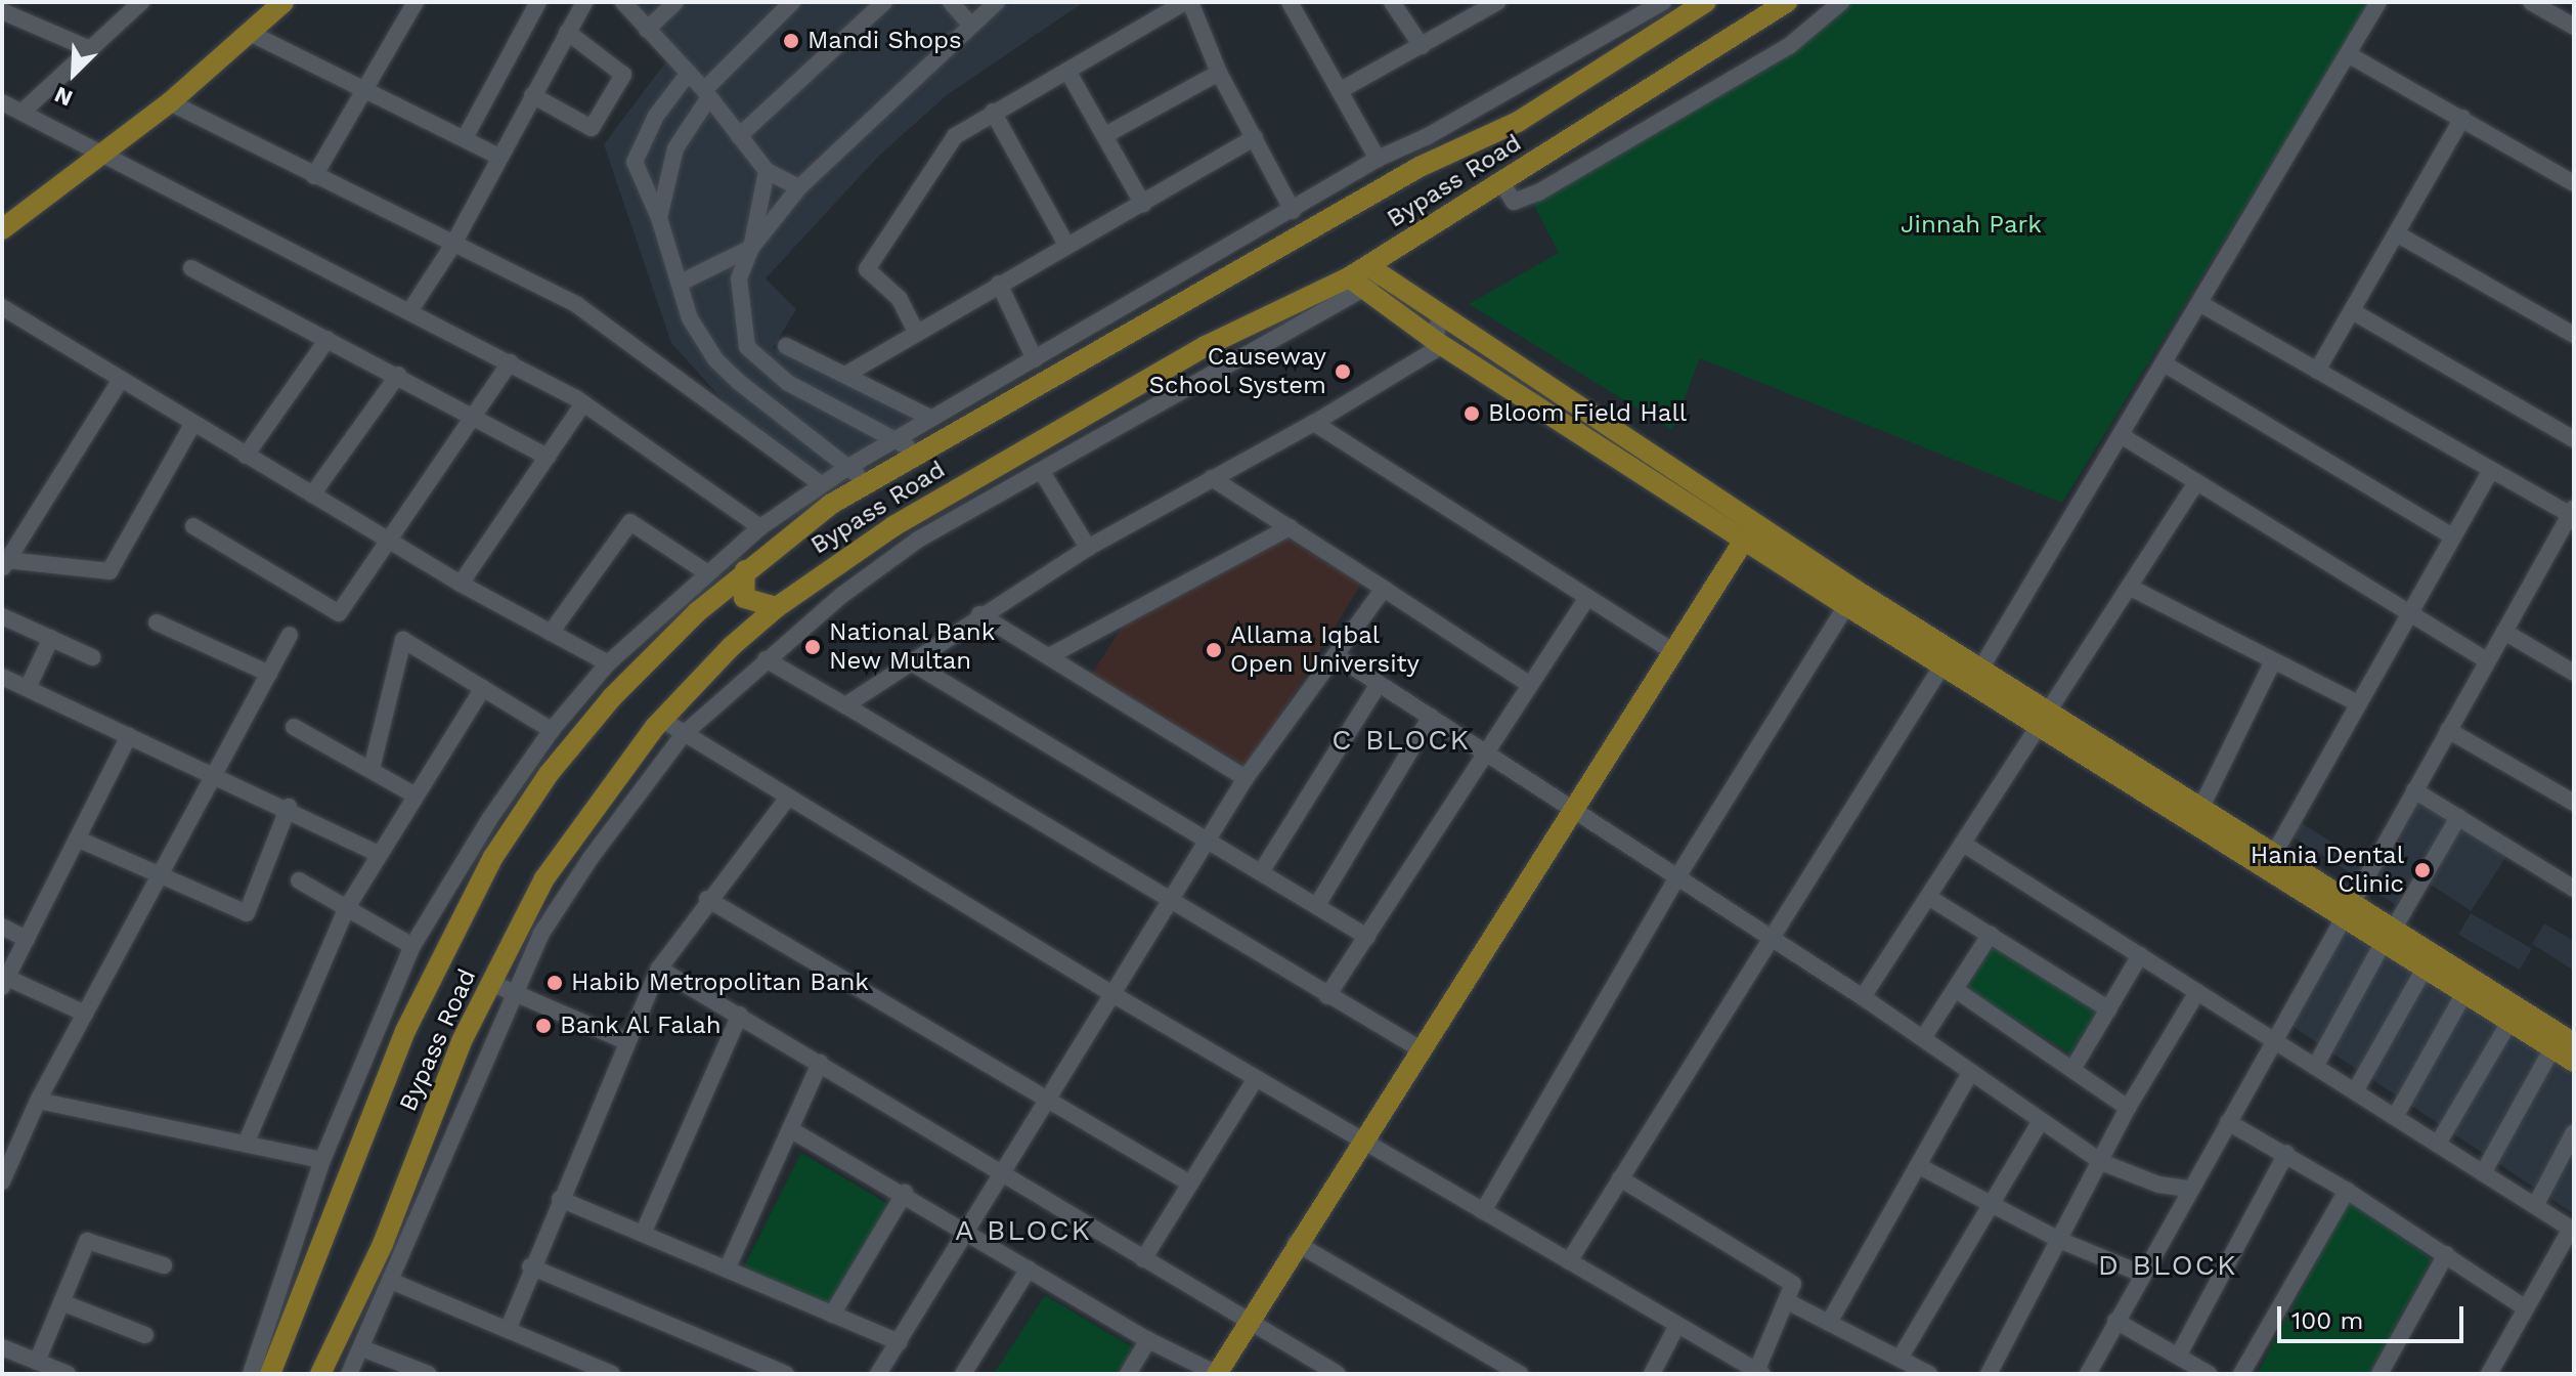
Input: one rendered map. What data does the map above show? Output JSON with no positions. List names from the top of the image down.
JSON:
{
  "streets": {
    "main road": ["Bypass Road"]
  },
  "districts": ["C BLOCK", "A BLOCK", "D BLOCK"],
  "parks": ["Jinnah Park"],
  "places": [
    "Mandi Shops",
    "Causeway School System",
    "Bloom Field Hall",
    "National Bank New Multan",
    "Allama Iqbal Open University",
    "Hania Dental Clinic",
    "Habib Metropolitan Bank",
    "Bank Al Falah"
  ],
  "scale_bar": "100 m",
  "north": "bottom left"
}
